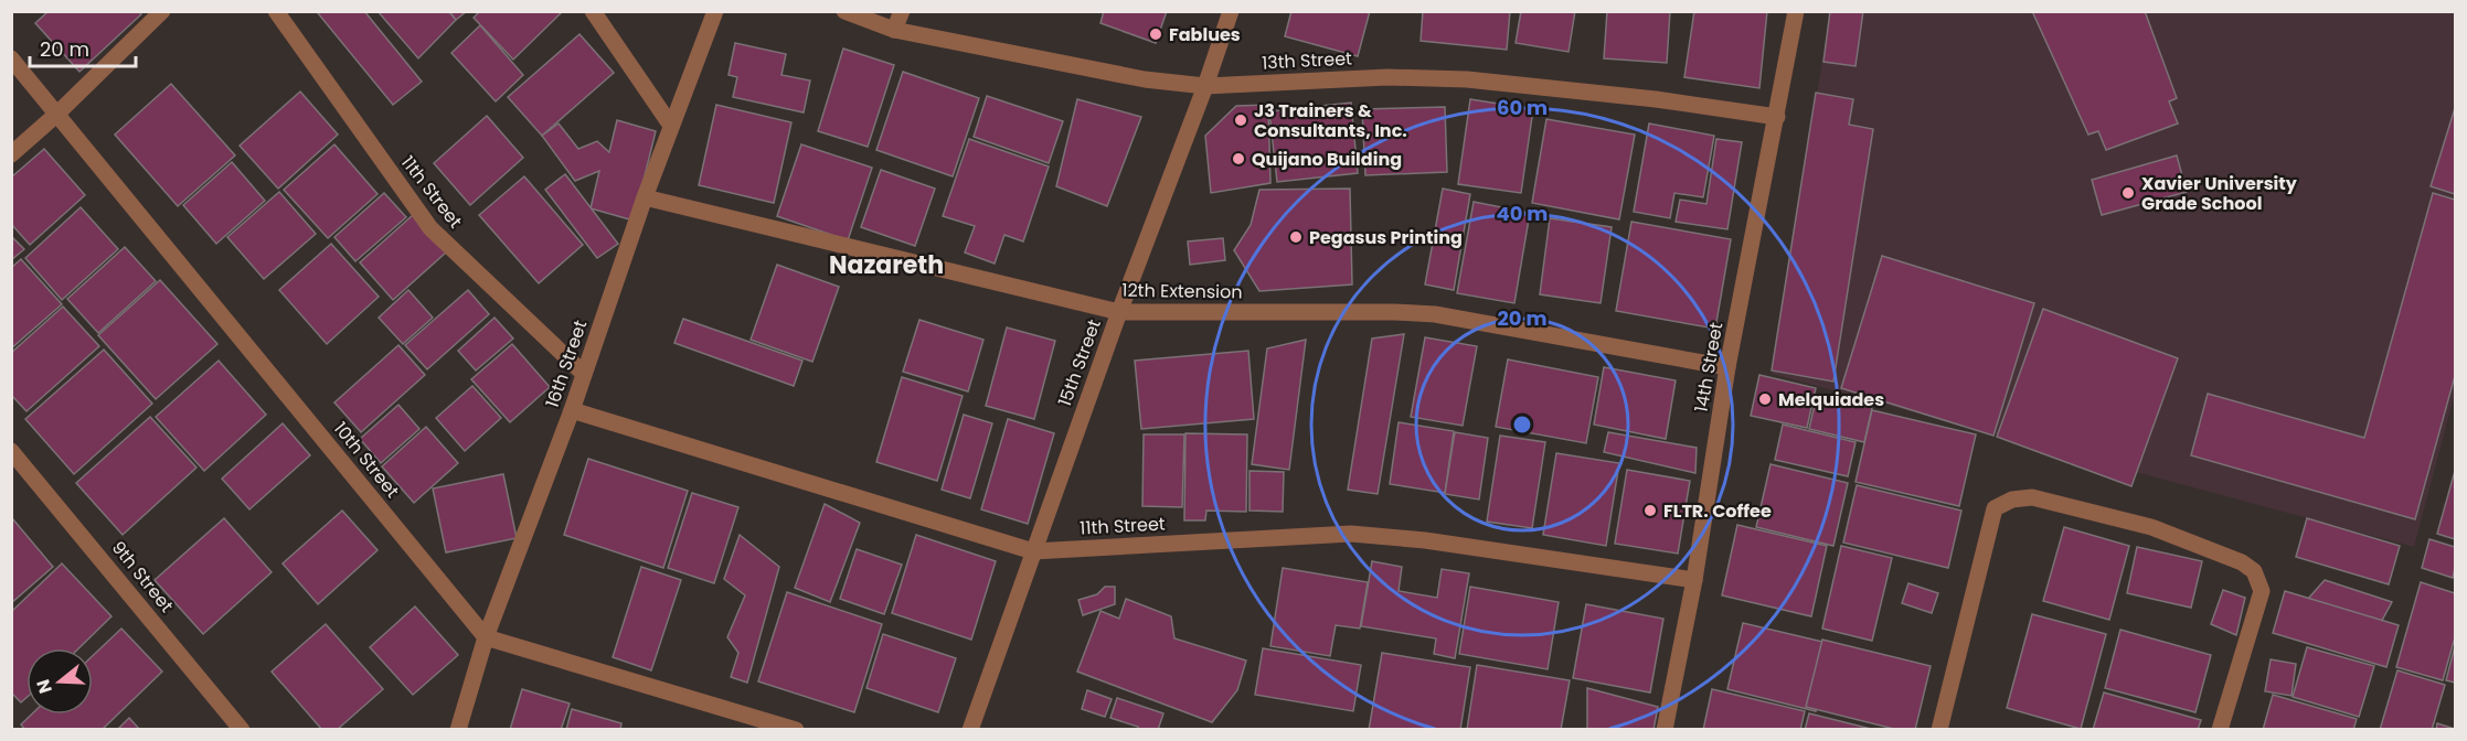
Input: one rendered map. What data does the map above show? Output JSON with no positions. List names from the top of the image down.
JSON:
{
  "streets": {
    "street": [
      "13th Street",
      "11th Street",
      "12th Extension",
      "15th Street",
      "16th Street",
      "14th Street",
      "10th Street",
      "9th Street"
    ]
  },
  "crossings": [
    ["13th Street", "15th Street"],
    ["13th Street", "14th Street"],
    ["11th Street", "15th Street"],
    ["11th Street", "16th Street"],
    ["11th Street", "14th Street"],
    ["12th Extension", "15th Street"],
    ["12th Extension", "16th Street"],
    ["12th Extension", "14th Street"],
    ["16th Street", "10th Street"]
  ],
  "districts": ["Nazareth"],
  "places": [
    "Fablues",
    "J3 Trainers & Consultants, Inc.",
    "Quijano Building",
    "Xavier University Grade School",
    "Pegasus Printing",
    "Melquiades",
    "FLTR. Coffee"
  ],
  "scale_bar": "20 m",
  "north": "left",
  "rings": ["60 m", "40 m", "20 m"]
}
